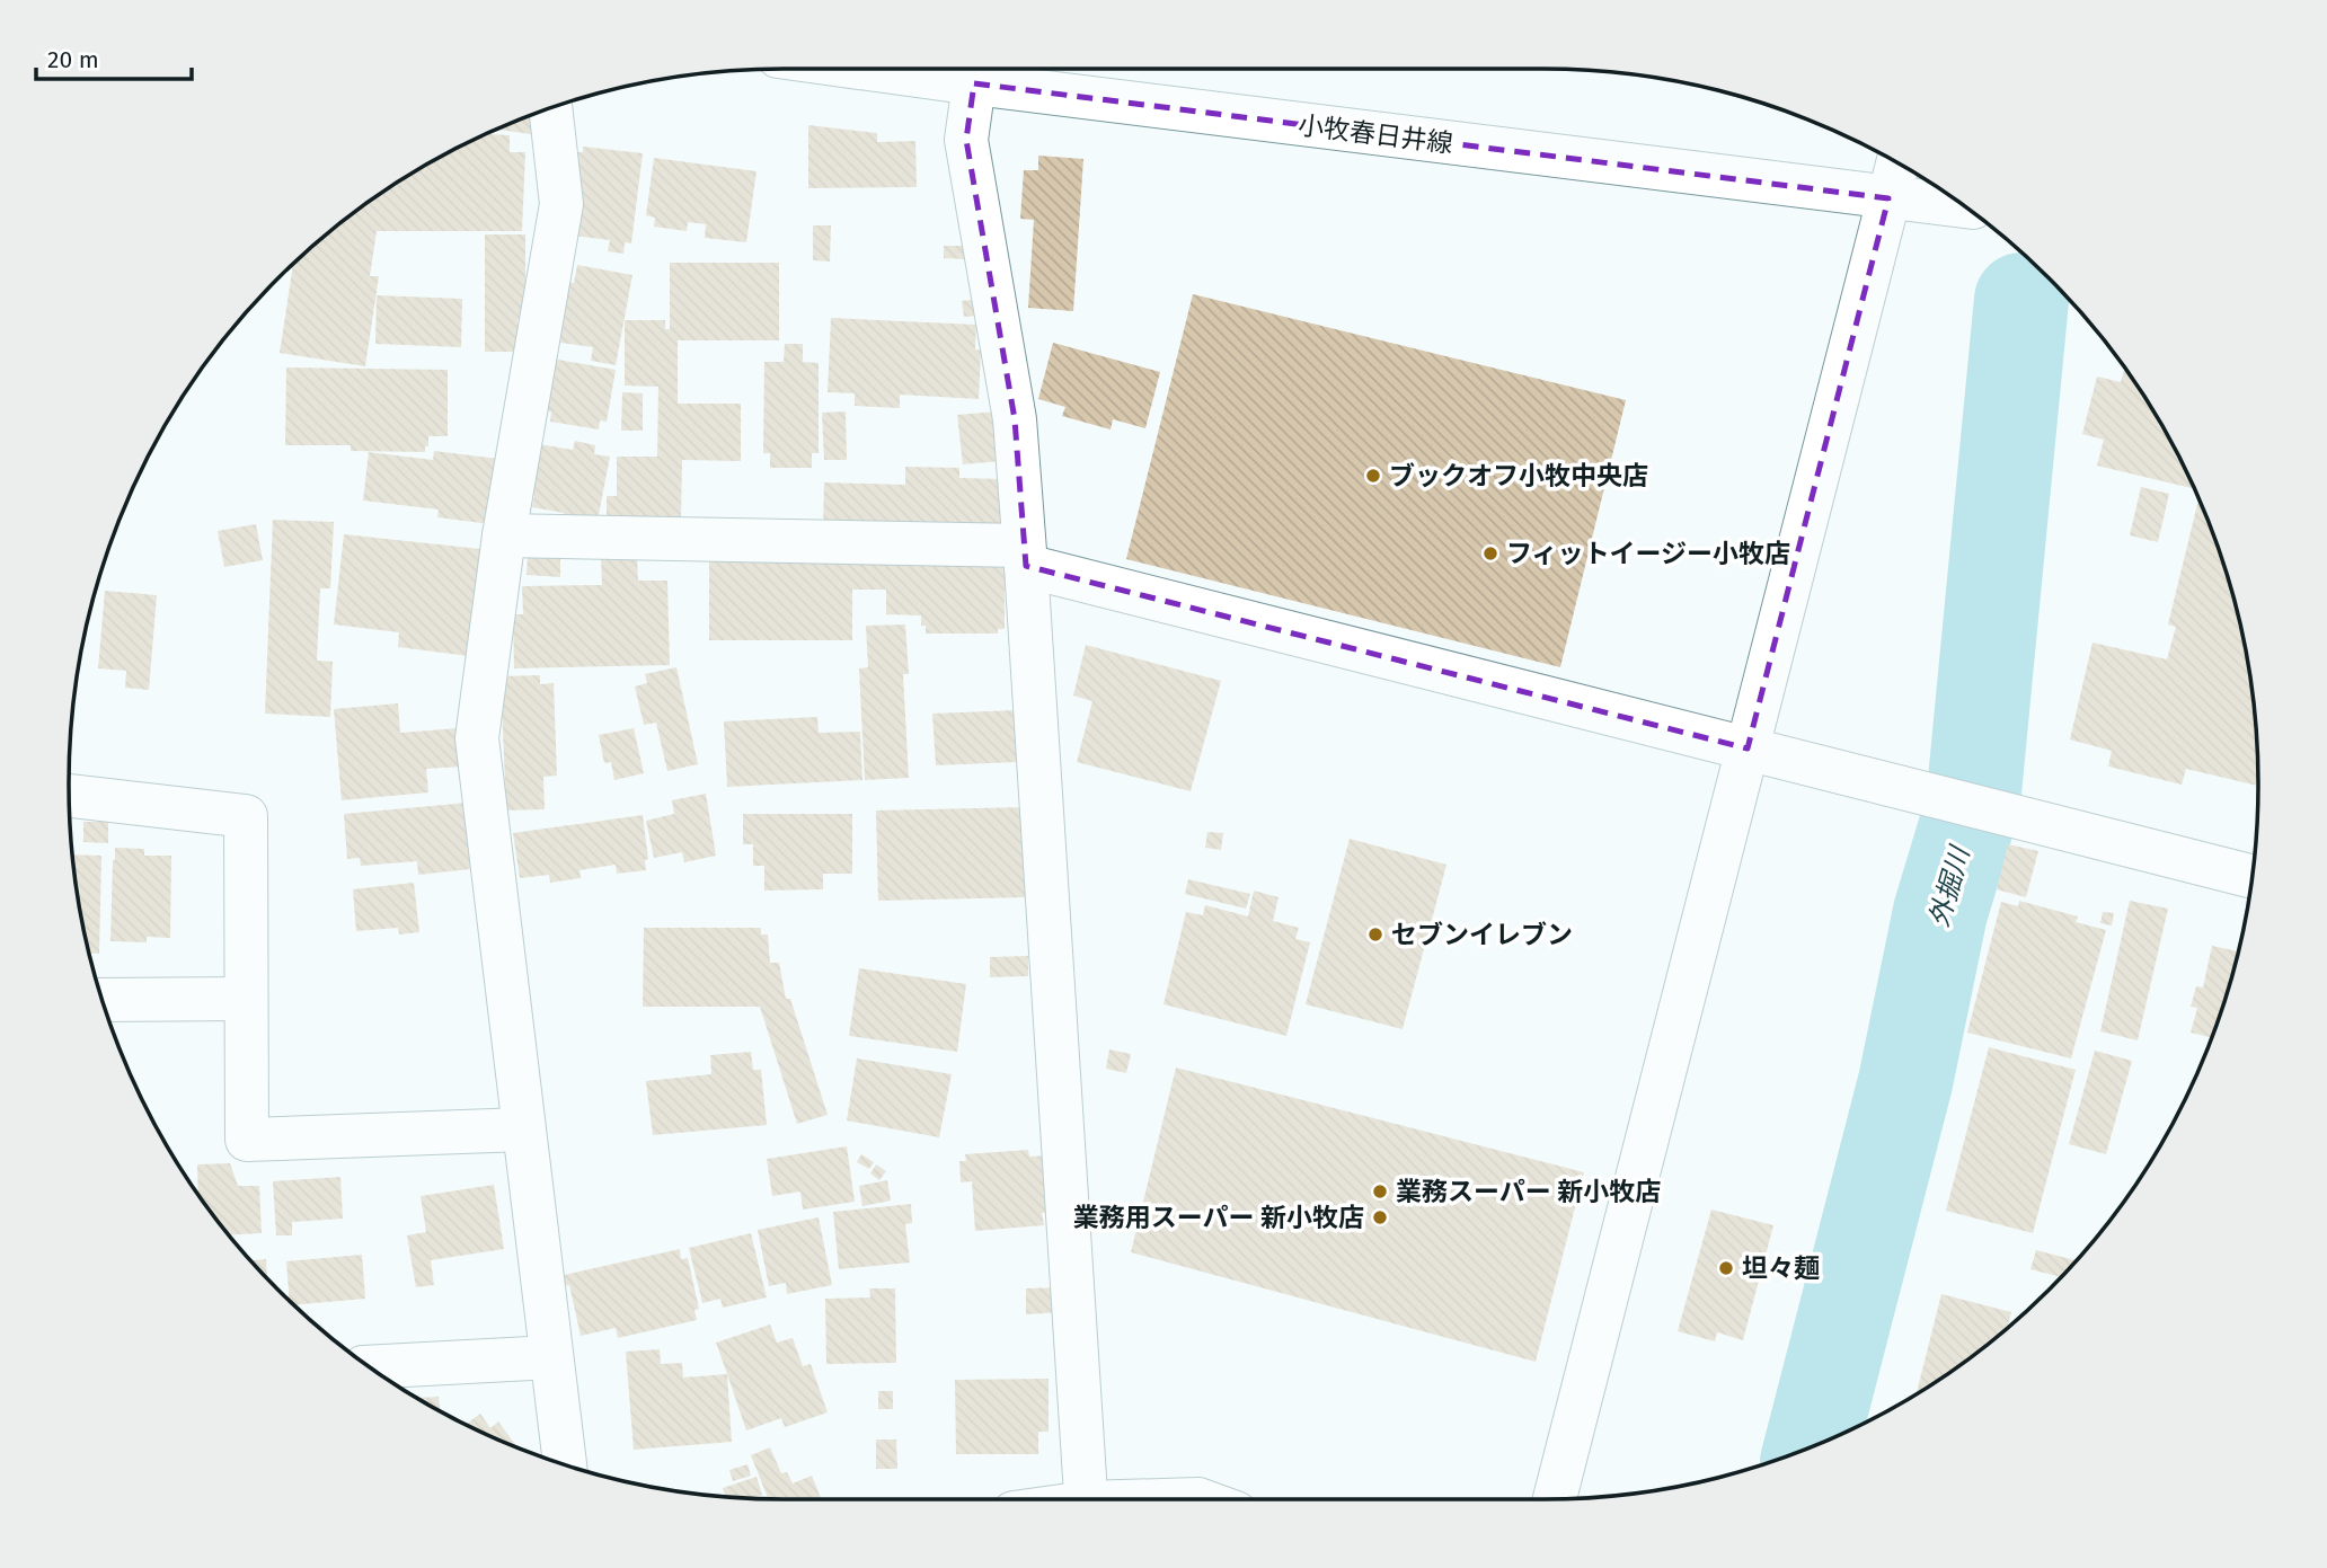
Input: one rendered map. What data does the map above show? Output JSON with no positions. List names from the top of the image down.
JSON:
{
  "streets": {
    "street": ["小牧春日井線"]
  },
  "water": ["外掘川"],
  "places": [
    "ブックオフ小牧中央店",
    "フィットイージー小牧店",
    "セブンイレブン",
    "業務スーパー 新小牧店",
    "業務用スーパー 新小牧店",
    "坦々麺"
  ],
  "scale_bar": "20 m"
}
